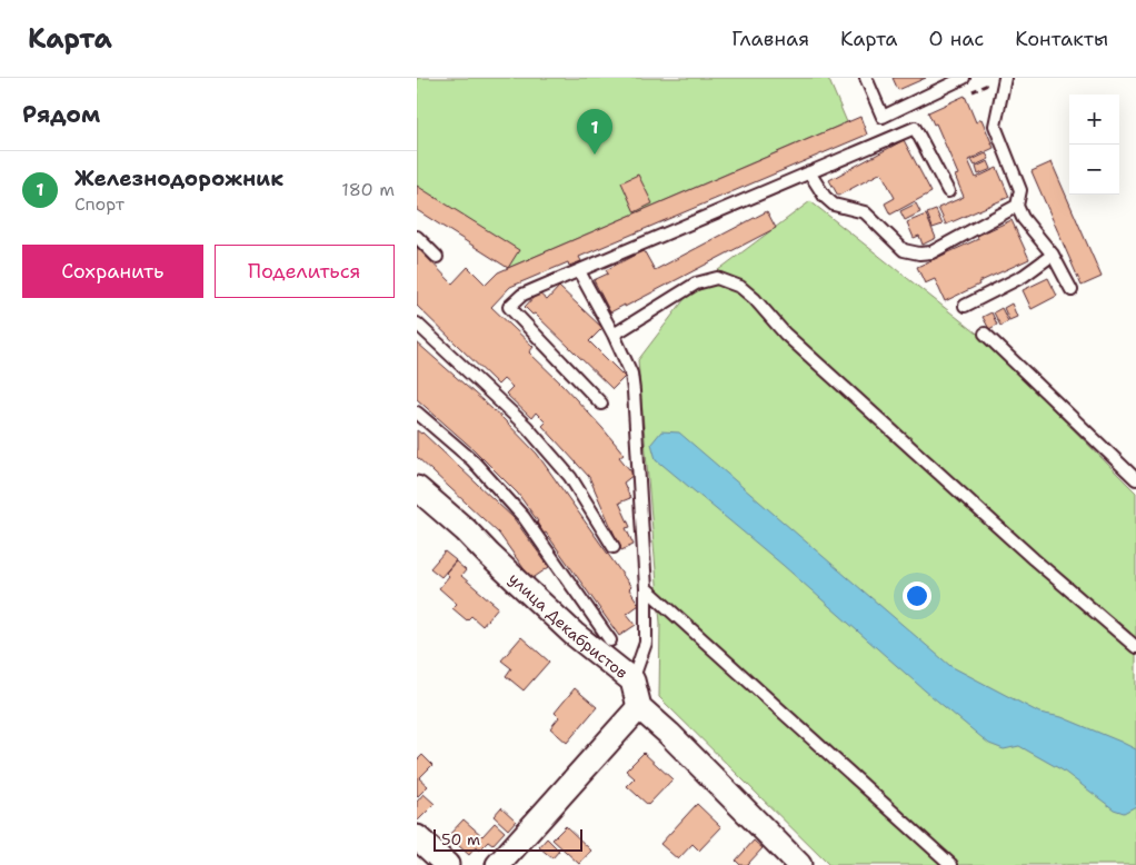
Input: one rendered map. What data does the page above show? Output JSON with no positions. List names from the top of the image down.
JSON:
{
  "streets": {
    "street": ["улица Декабристов"]
  },
  "scale_bar": "50 m",
  "page": {
    "header": "Карта",
    "nav": [
      "Главная",
      "Карта",
      "О нас",
      "Контакты"
    ],
    "heading": "Рядом",
    "map_buttons": ["+", "−"],
    "pins": "1",
    "list": [
      {
        "mark": "1",
        "name": "Железнодорожник",
        "note": "Спорт",
        "value": "180 m"
      }
    ],
    "buttons": ["Сохранить", "Поделиться"],
    "scale": "50 m"
  }
}
